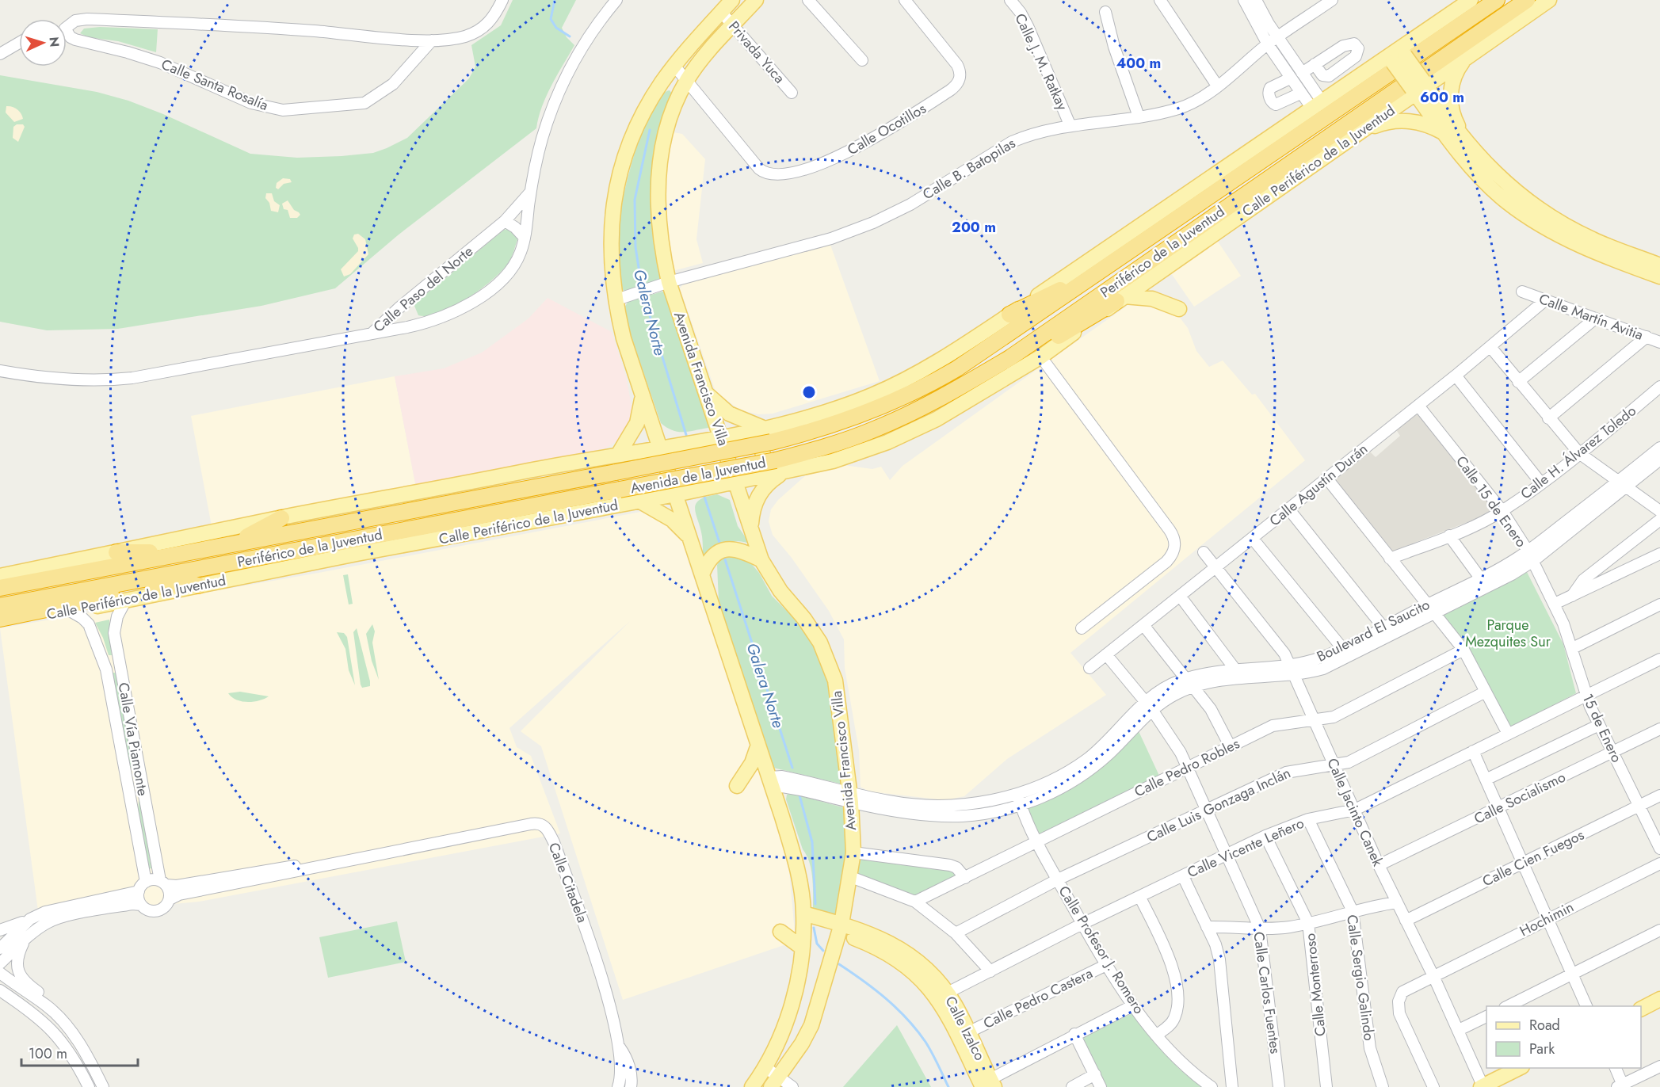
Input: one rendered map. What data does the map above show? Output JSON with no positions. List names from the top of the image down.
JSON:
{
  "streets": {
    "highway": ["Periférico de la Juventud", "Avenida de la Juventud"],
    "main road": ["Calle Periférico de la Juventud", "Avenida Francisco Villa", "Calle Izalco"],
    "street": [
      "Privada Yuca",
      "Calle J. M. Ratkay",
      "Calle Santa Rosalía",
      "Calle Ocotillos",
      "Calle B. Batopilas",
      "Calle Paso del Norte",
      "Calle Martín Avitia",
      "Calle H. Álvarez Toledo",
      "Calle Agustín Durán",
      "Calle 15 de Enero",
      "Boulevard El Saucito",
      "15 de Enero",
      "Calle Vía Piamonte",
      "Calle Pedro Robles",
      "Calle Socialismo",
      "Calle Luis Gonzaga Inclán",
      "Calle Jacinto Canek",
      "Calle Vicente Leñero",
      "Calle Cien Fuegos",
      "Calle Citadela",
      "Hochimin",
      "Calle Profesor J. Romero",
      "Calle Sergio Galindo",
      "Calle Monterroso",
      "Calle Carlos Fuentes",
      "Calle Pedro Castera"
    ]
  },
  "crossings": [
    ["Privada Yuca", "Avenida Francisco Villa"],
    ["Calle J. M. Ratkay", "Calle B. Batopilas"],
    ["Calle Ocotillos", "Avenida Francisco Villa"],
    ["Calle Periférico de la Juventud", "Periférico de la Juventud"],
    ["Calle Periférico de la Juventud", "Avenida Francisco Villa"],
    ["Calle Periférico de la Juventud", "Avenida de la Juventud"],
    ["Calle Periférico de la Juventud", "Calle Vía Piamonte"],
    ["Calle B. Batopilas", "Avenida Francisco Villa"],
    ["Periférico de la Juventud", "Avenida de la Juventud"],
    ["Calle Martín Avitia", "Calle Agustín Durán"],
    ["Avenida Francisco Villa", "Boulevard El Saucito"],
    ["Avenida Francisco Villa", "Calle Izalco"],
    ["Calle H. Álvarez Toledo", "Calle 15 de Enero"],
    ["Calle Agustín Durán", "Calle 15 de Enero"],
    ["Calle Agustín Durán", "Calle Jacinto Canek"],
    ["Calle Agustín Durán", "Calle Carlos Fuentes"],
    ["Calle 15 de Enero", "Boulevard El Saucito"],
    ["Calle 15 de Enero", "15 de Enero"],
    ["Boulevard El Saucito", "Calle Jacinto Canek"],
    ["Boulevard El Saucito", "Calle Profesor J. Romero"],
    ["Boulevard El Saucito", "Calle Carlos Fuentes"],
    ["15 de Enero", "Calle Socialismo"],
    ["15 de Enero", "Calle Vicente Leñero"],
    ["15 de Enero", "Calle Cien Fuegos"],
    ["Calle Vía Piamonte", "Calle Citadela"],
    ["Calle Pedro Robles", "Calle Jacinto Canek"],
    ["Calle Pedro Robles", "Calle Profesor J. Romero"],
    ["Calle Pedro Robles", "Calle Carlos Fuentes"],
    ["Calle Socialismo", "Calle Jacinto Canek"],
    ["Calle Luis Gonzaga Inclán", "Calle Jacinto Canek"],
    ["Calle Luis Gonzaga Inclán", "Calle Profesor J. Romero"],
    ["Calle Luis Gonzaga Inclán", "Calle Carlos Fuentes"],
    ["Calle Jacinto Canek", "Calle Vicente Leñero"],
    ["Calle Jacinto Canek", "Calle Cien Fuegos"],
    ["Calle Jacinto Canek", "Hochimin"],
    ["Calle Vicente Leñero", "Calle Profesor J. Romero"],
    ["Calle Vicente Leñero", "Calle Sergio Galindo"],
    ["Calle Vicente Leñero", "Calle Monterroso"],
    ["Calle Vicente Leñero", "Calle Carlos Fuentes"],
    ["Calle Vicente Leñero", "Calle Izalco"],
    ["Calle Profesor J. Romero", "Calle Pedro Castera"],
    ["Calle Pedro Castera", "Calle Izalco"]
  ],
  "water": ["Galera Norte"],
  "parks": ["Parque Mezquites Sur"],
  "legend": ["Road", "Park"],
  "scale_bar": "100 m",
  "north": "right",
  "rings": ["400 m", "600 m", "200 m"]
}
